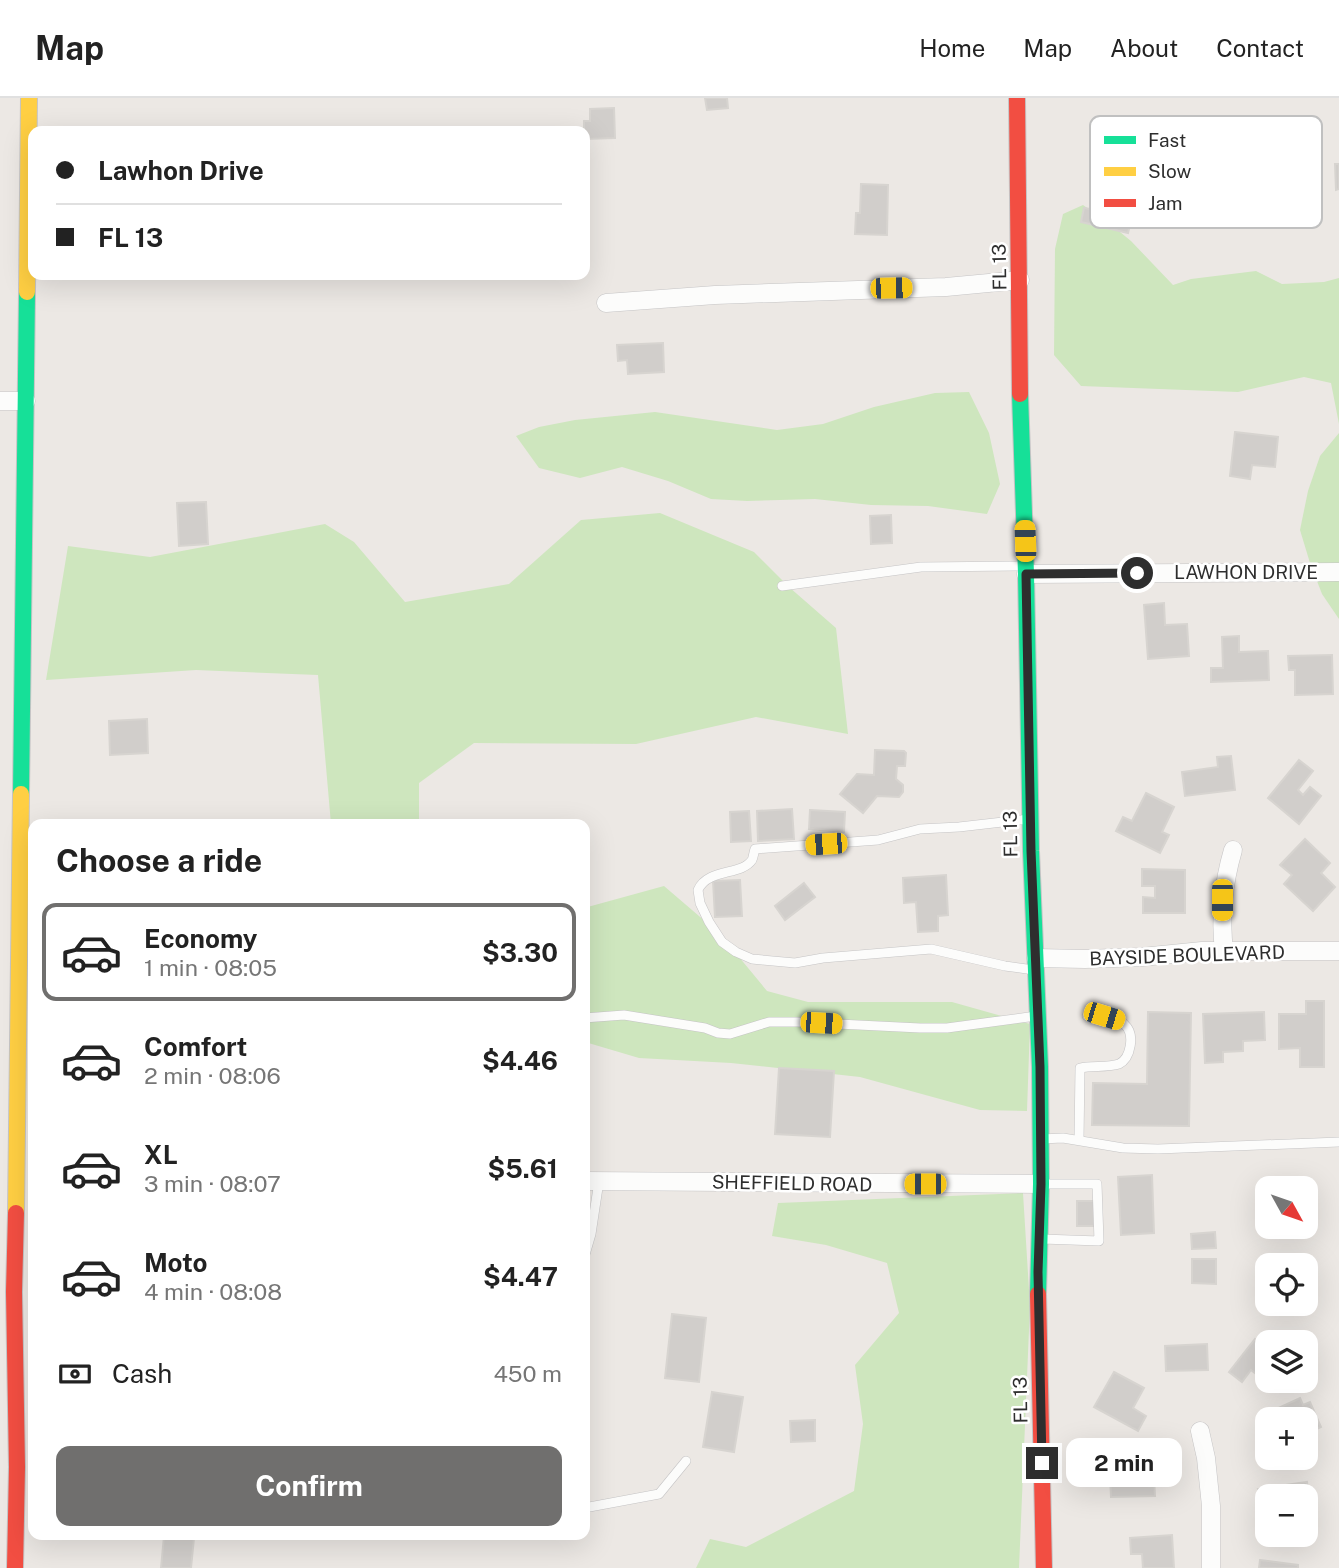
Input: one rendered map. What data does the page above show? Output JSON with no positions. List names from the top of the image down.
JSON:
{
  "streets": {
    "street": [
      "FL 13",
      "LAWHON DRIVE",
      "BAYSIDE BOULEVARD",
      "SHEFFIELD ROAD"
    ]
  },
  "crossings": [
    ["FL 13", "LAWHON DRIVE"],
    ["FL 13", "BAYSIDE BOULEVARD"],
    ["FL 13", "SHEFFIELD ROAD"]
  ],
  "legend": ["Fast", "Slow", "Jam"],
  "north": "bottom right",
  "page": {
    "header": "Map",
    "nav": [
      "Home",
      "Map",
      "About",
      "Contact"
    ],
    "banner": ["Lawhon Drive", "FL 13"],
    "heading": "Choose a ride",
    "list": [
      {
        "name": "Economy",
        "note": "1 min · 08:05",
        "value": "$3.30"
      },
      {
        "name": "Comfort",
        "note": "2 min · 08:06",
        "value": "$4.46"
      },
      {
        "name": "XL",
        "note": "3 min · 08:07",
        "value": "$5.61"
      },
      {
        "name": "Moto",
        "note": "4 min · 08:08",
        "value": "$4.47"
      }
    ],
    "map_buttons": ["+", "−"],
    "pay": ["Cash", "450 m"],
    "buttons": "Confirm",
    "bubble": "2 min"
  }
}
